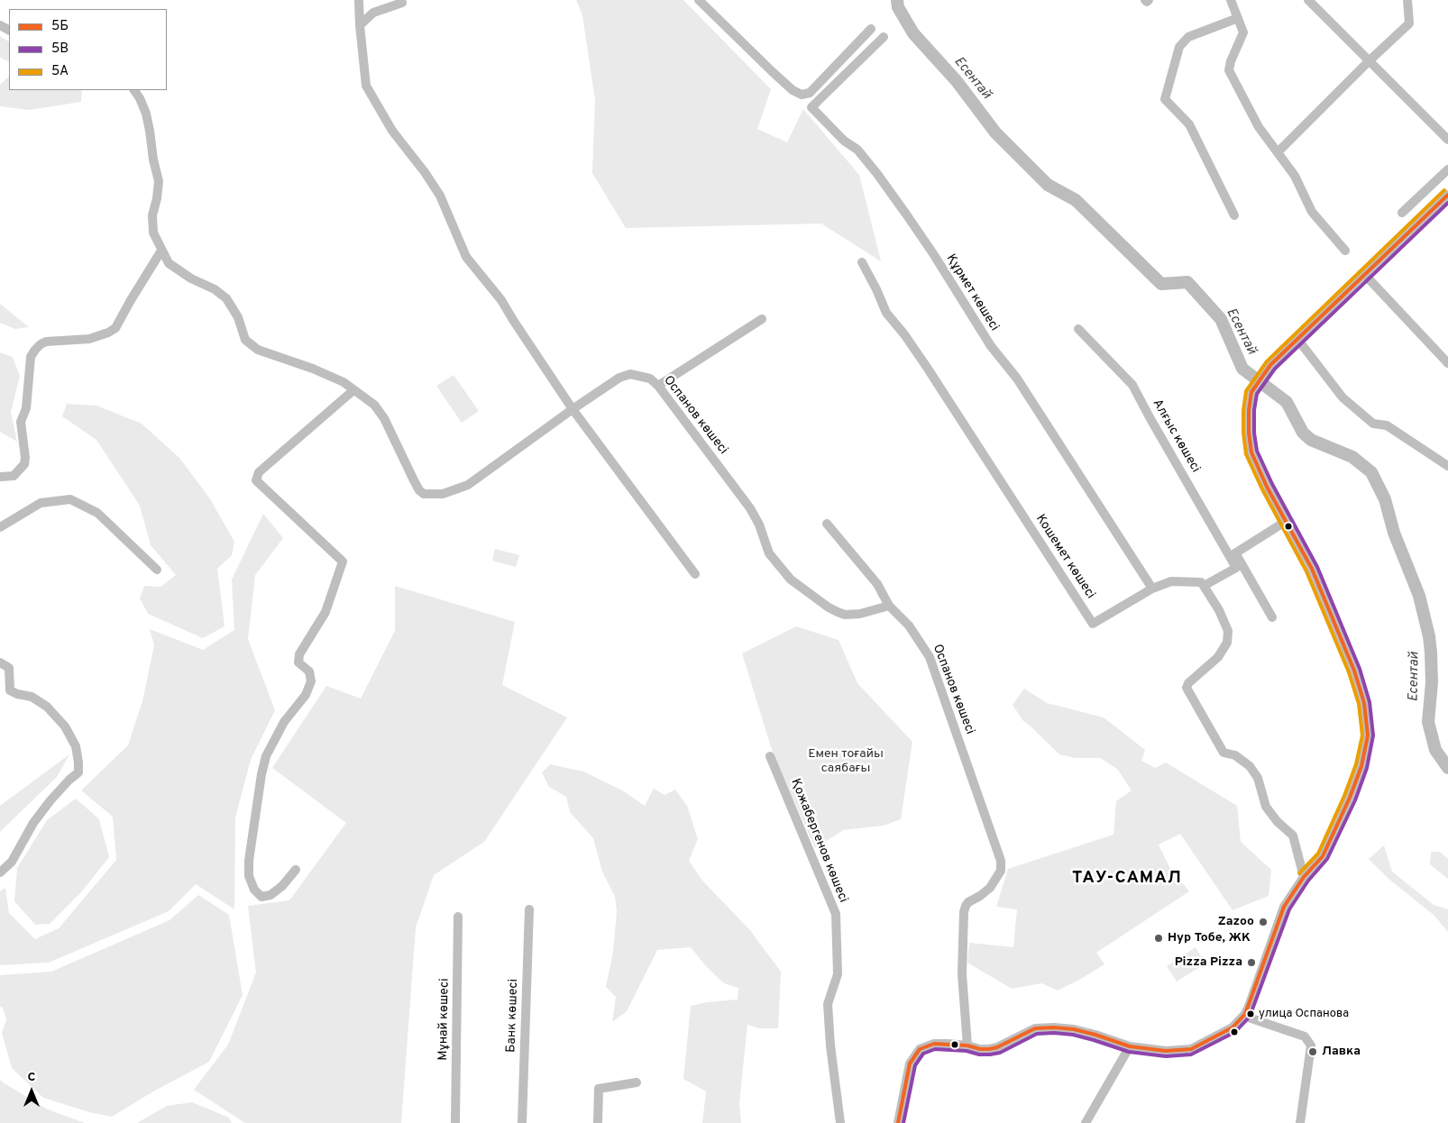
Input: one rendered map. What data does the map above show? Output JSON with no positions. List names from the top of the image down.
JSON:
{
  "streets": {
    "street": [
      "Құрмет көшесі",
      "Оспанов көшесі",
      "Алғыс көшесі",
      "Кошемет көшесі",
      "Қожабергенов көшесі",
      "Банк көшесі",
      "Мұнай көшесі"
    ]
  },
  "crossings": [
    ["Құрмет көшесі", "Кошемет көшесі"],
    ["Алғыс көшесі", "Кошемет көшесі"]
  ],
  "districts": ["ТАУ-САМАЛ"],
  "water": ["Есентай"],
  "parks": ["Емен тоғайы саябағы"],
  "places": [
    "Zazoo",
    "Нур Тобе, ЖК",
    "Pizza Pizza",
    "улица Оспанова",
    "Лавка"
  ],
  "lines": ["transit line 5А", "transit line 5Б", "transit line 5В"],
  "legend": ["5Б", "5В", "5А"],
  "north": "top"
}
